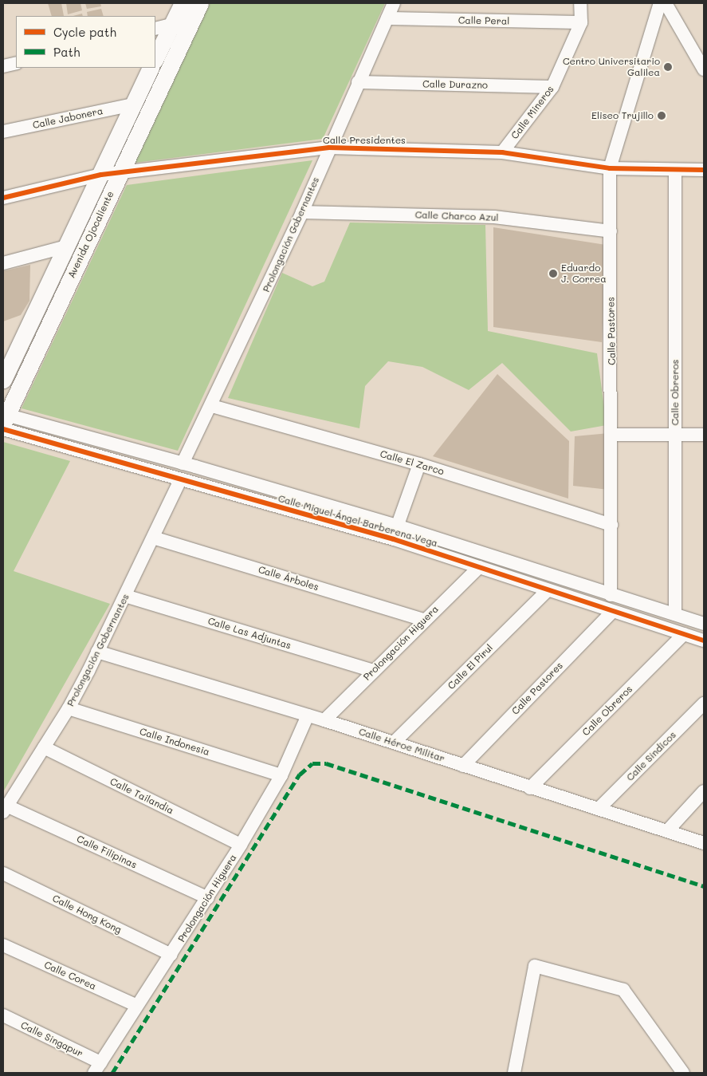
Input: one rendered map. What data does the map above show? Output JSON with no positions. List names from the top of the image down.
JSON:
{
  "streets": {
    "main road": ["Avenida Ojocaliente"],
    "street": [
      "Calle Peral",
      "Calle Durazno",
      "Calle Mineros",
      "Calle Jabonera",
      "Calle Presidentes",
      "Calle Charco Azul",
      "Prolongación Gobernantes",
      "Calle Pastores",
      "Calle Obreros",
      "Calle El Zarco",
      "Calle Miguel Ángel Barberena Vega",
      "Calle Árboles",
      "Calle Las Adjuntas",
      "Prolongación Higuera",
      "Calle El Pirul",
      "Calle Indonesia",
      "Calle Héroe Militar",
      "Calle Síndicos",
      "Calle Tailandia",
      "Calle Filipinas",
      "Calle Hong Kong",
      "Calle Corea",
      "Calle Singapur"
    ]
  },
  "crossings": [
    ["Calle Peral", "Calle Mineros"],
    ["Calle Peral", "Prolongación Gobernantes"],
    ["Calle Durazno", "Calle Mineros"],
    ["Calle Durazno", "Prolongación Gobernantes"],
    ["Calle Mineros", "Calle Presidentes"],
    ["Calle Jabonera", "Avenida Ojocaliente"],
    ["Calle Presidentes", "Avenida Ojocaliente"],
    ["Calle Presidentes", "Prolongación Gobernantes"],
    ["Calle Presidentes", "Calle Pastores"],
    ["Calle Presidentes", "Calle Obreros"],
    ["Calle Charco Azul", "Prolongación Gobernantes"],
    ["Calle Charco Azul", "Calle Pastores"],
    ["Avenida Ojocaliente", "Calle Miguel Ángel Barberena Vega"],
    ["Prolongación Gobernantes", "Calle El Zarco"],
    ["Prolongación Gobernantes", "Calle Miguel Ángel Barberena Vega"],
    ["Prolongación Gobernantes", "Calle Árboles"],
    ["Prolongación Gobernantes", "Calle Las Adjuntas"],
    ["Prolongación Gobernantes", "Calle Indonesia"],
    ["Prolongación Gobernantes", "Calle Héroe Militar"],
    ["Prolongación Gobernantes", "Calle Tailandia"],
    ["Prolongación Gobernantes", "Calle Filipinas"],
    ["Calle Pastores", "Calle El Zarco"],
    ["Calle Pastores", "Calle Miguel Ángel Barberena Vega"],
    ["Calle Pastores", "Calle Héroe Militar"],
    ["Calle Obreros", "Calle Miguel Ángel Barberena Vega"],
    ["Calle Obreros", "Calle Héroe Militar"],
    ["Calle Miguel Ángel Barberena Vega", "Prolongación Higuera"],
    ["Calle Miguel Ángel Barberena Vega", "Calle El Pirul"],
    ["Calle Árboles", "Prolongación Higuera"],
    ["Calle Las Adjuntas", "Prolongación Higuera"],
    ["Prolongación Higuera", "Calle Indonesia"],
    ["Prolongación Higuera", "Calle Héroe Militar"],
    ["Prolongación Higuera", "Calle Tailandia"],
    ["Prolongación Higuera", "Calle Filipinas"],
    ["Prolongación Higuera", "Calle Hong Kong"],
    ["Prolongación Higuera", "Calle Corea"],
    ["Prolongación Higuera", "Calle Singapur"],
    ["Calle El Pirul", "Calle Héroe Militar"],
    ["Calle Héroe Militar", "Calle Síndicos"]
  ],
  "places": ["Centro Universitario Galilea", "Eliseo Trujillo", "Eduardo J. Correa"],
  "legend": ["Cycle path", "Path"]
}
